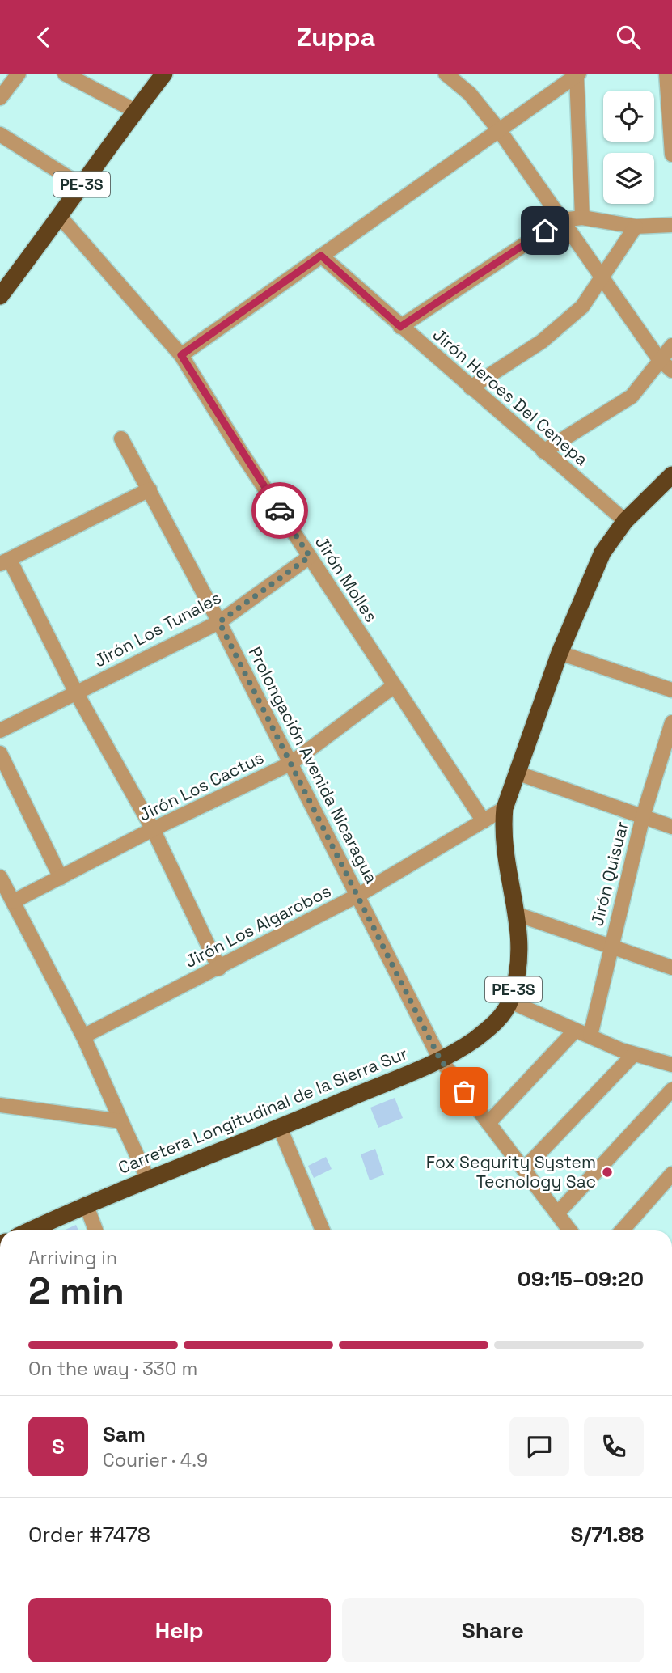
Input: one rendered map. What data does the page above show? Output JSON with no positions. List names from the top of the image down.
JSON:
{
  "streets": {
    "highway": ["PE-3S", "Carretera Longitudinal de la Sierra Sur"],
    "street": [
      "Jirón Heroes Del Cenepa",
      "Jirón Molles",
      "Jirón Los Tunales",
      "Prolongación Avenida Nicaragua",
      "Jirón Los Cactus",
      "Jirón Quisuar",
      "Jirón Los Algarobos"
    ]
  },
  "crossings": [
    ["PE-3S", "Jirón Molles"],
    ["Jirón Heroes Del Cenepa", "Carretera Longitudinal de la Sierra Sur"],
    ["Jirón Molles", "Jirón Los Tunales"],
    ["Jirón Molles", "Jirón Los Cactus"],
    ["Jirón Molles", "Jirón Los Algarobos"],
    ["Jirón Los Tunales", "Prolongación Avenida Nicaragua"],
    ["Prolongación Avenida Nicaragua", "Jirón Los Cactus"],
    ["Prolongación Avenida Nicaragua", "Jirón Los Algarobos"],
    ["Prolongación Avenida Nicaragua", "Carretera Longitudinal de la Sierra Sur"],
    ["Jirón Los Algarobos", "Carretera Longitudinal de la Sierra Sur"]
  ],
  "places": ["Fox Segurity System Tecnology Sac"],
  "page": {
    "header": "Zuppa",
    "heading": ["2 min", "Arriving in", "09:15–09:20"],
    "panel": [
      "Sam",
      "Courier · 4.9",
      "Order #7478",
      "S/71.88"
    ],
    "bar": "On the way · 330 m",
    "round": "S",
    "buttons": ["Help", "Share"]
  }
}
